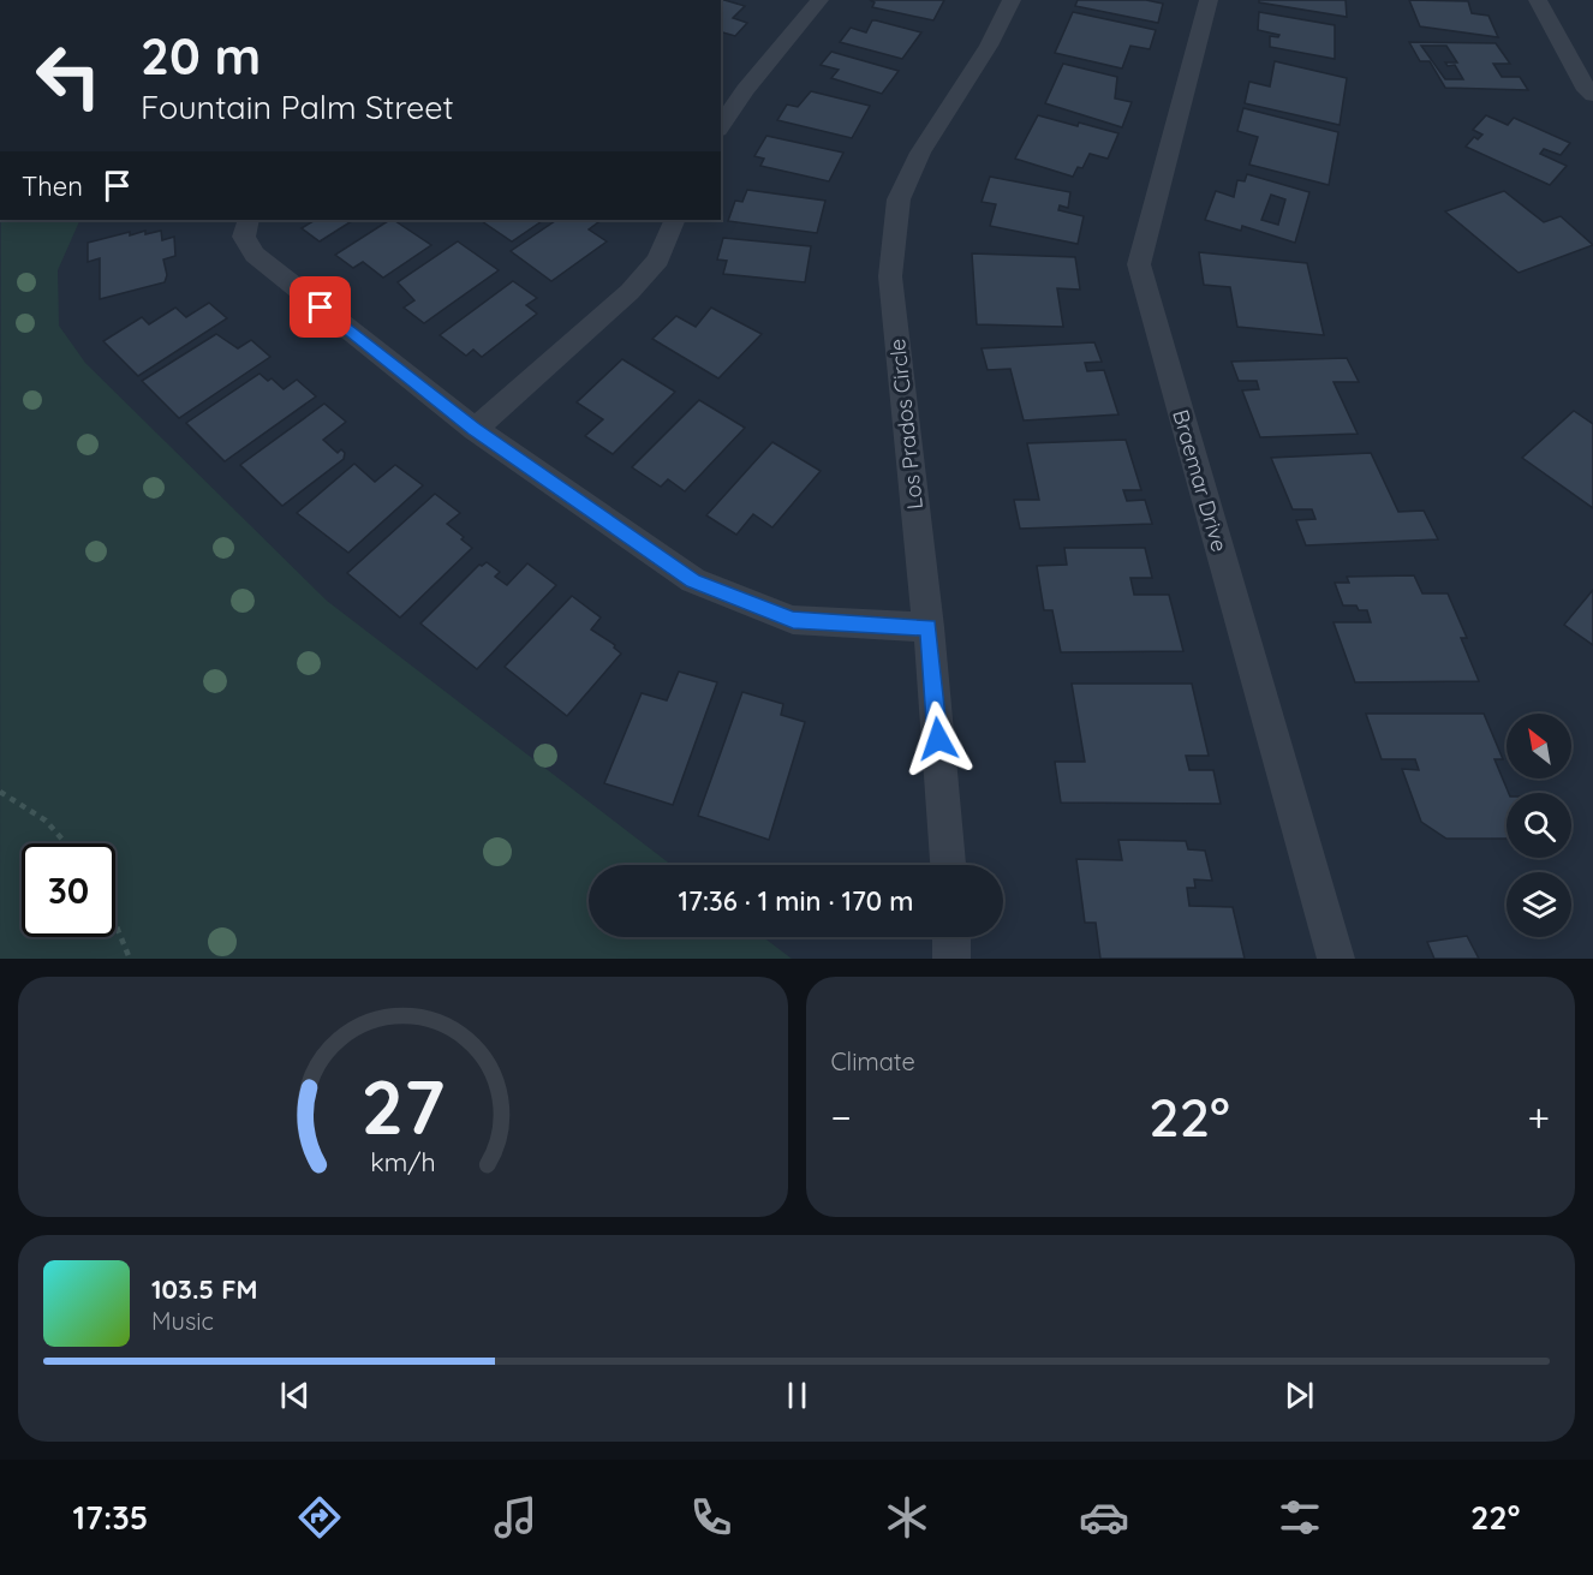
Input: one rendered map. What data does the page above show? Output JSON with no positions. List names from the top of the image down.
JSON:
{
  "streets": {
    "street": ["Los Prados Circle", "Braemar Drive"]
  },
  "north": "top left",
  "page": {
    "turn": ["20 m", "Fountain Palm Street"],
    "then": "Then",
    "limit": "30",
    "trip": "17:36 · 1 min · 170 m",
    "tile": "Climate",
    "heat": ["−", "22°", "+"],
    "song": ["103.5 FM", "Music"],
    "tabs": ["17:35", "22°"],
    "gauge": ["27", "km/h"]
  }
}
